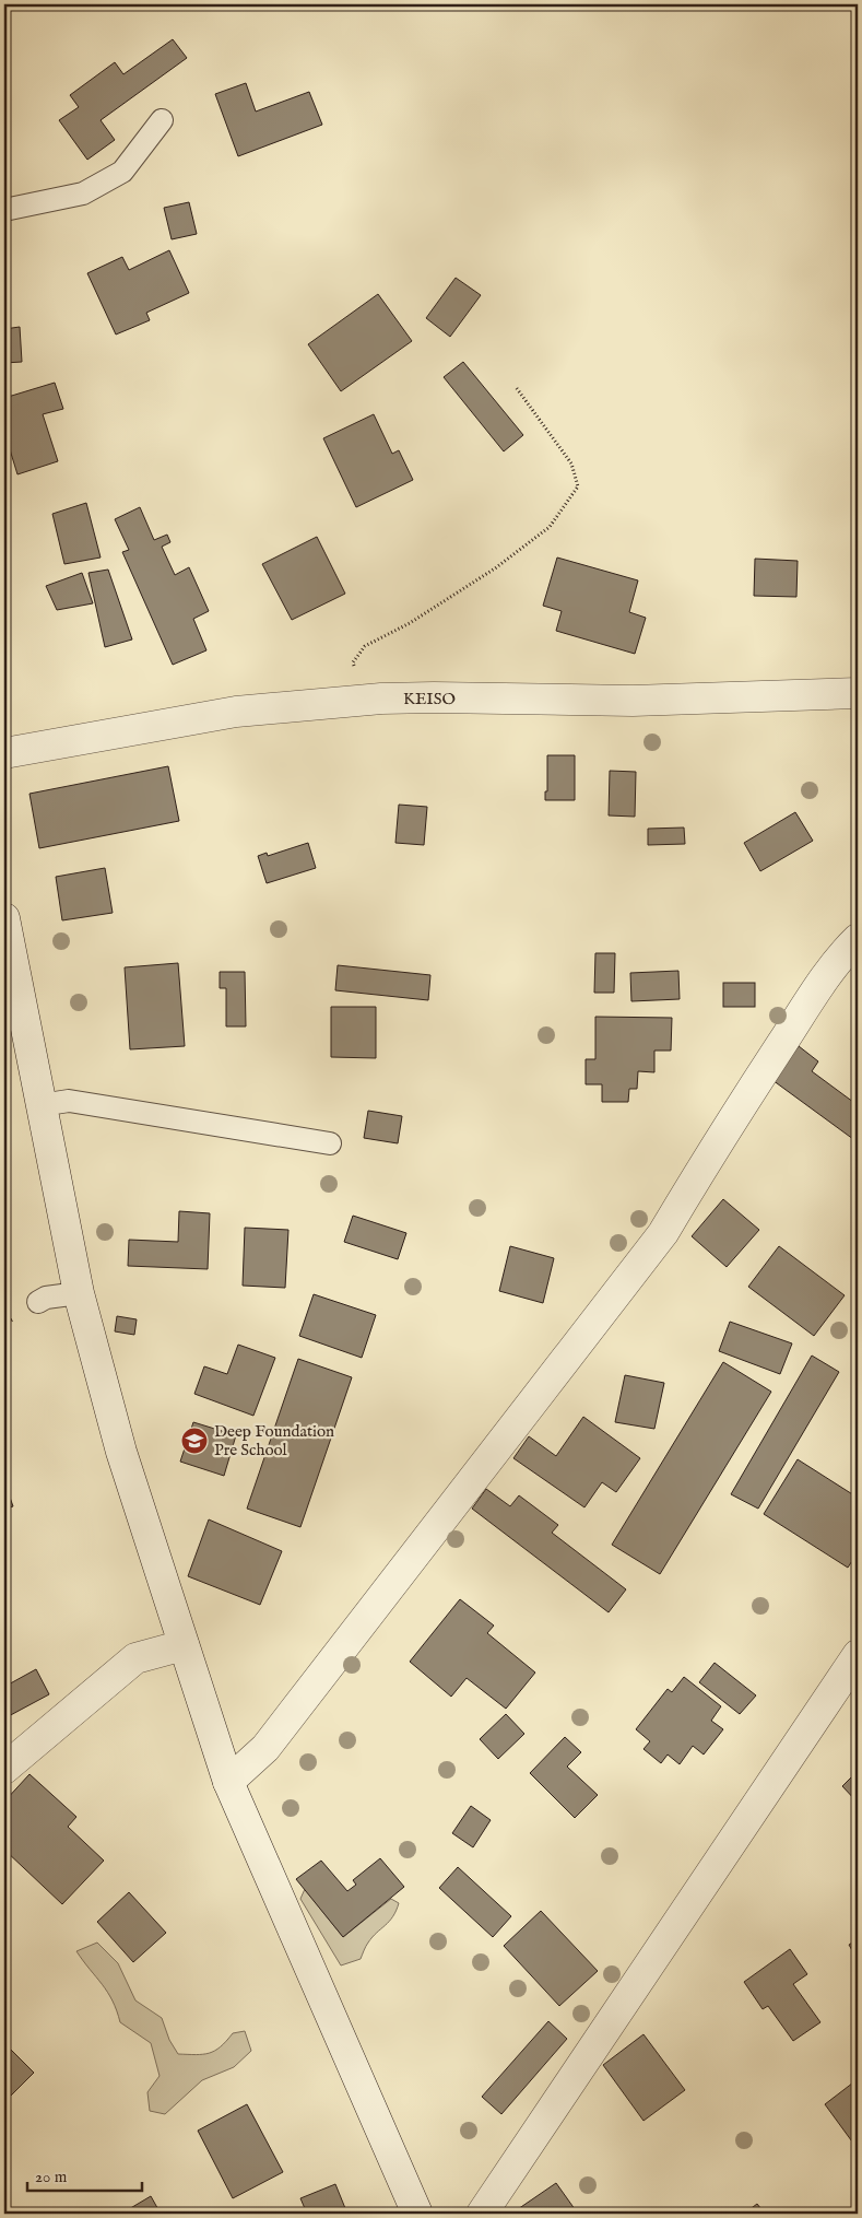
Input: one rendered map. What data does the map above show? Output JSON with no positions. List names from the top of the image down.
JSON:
{
  "streets": {
    "street": ["KEISO"]
  },
  "places": {
    "school or university": ["Deep Foundation Pre School"]
  },
  "scale_bar": "20 m"
}
